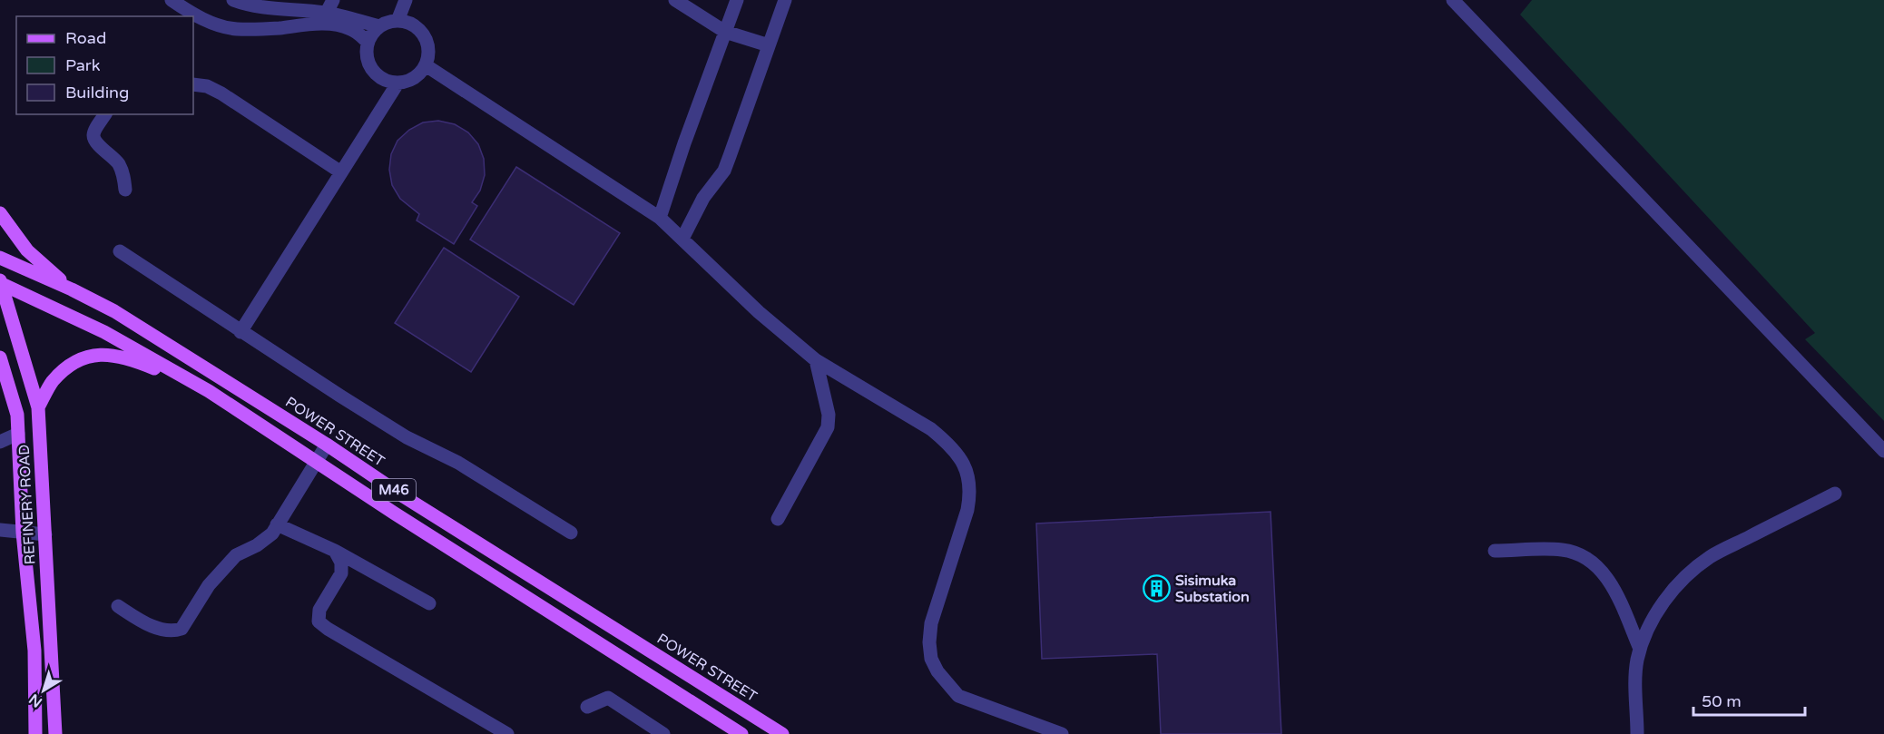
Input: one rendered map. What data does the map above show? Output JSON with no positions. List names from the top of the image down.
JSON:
{
  "streets": {
    "main road": ["POWER STREET", "M46", "REFINERY ROAD"]
  },
  "crossings": [
    ["M46", "REFINERY ROAD"]
  ],
  "places": {
    "building": ["Sisimuka Substation"]
  },
  "legend": ["Road", "Park", "Building"],
  "scale_bar": "50 m",
  "north": "bottom left"
}
